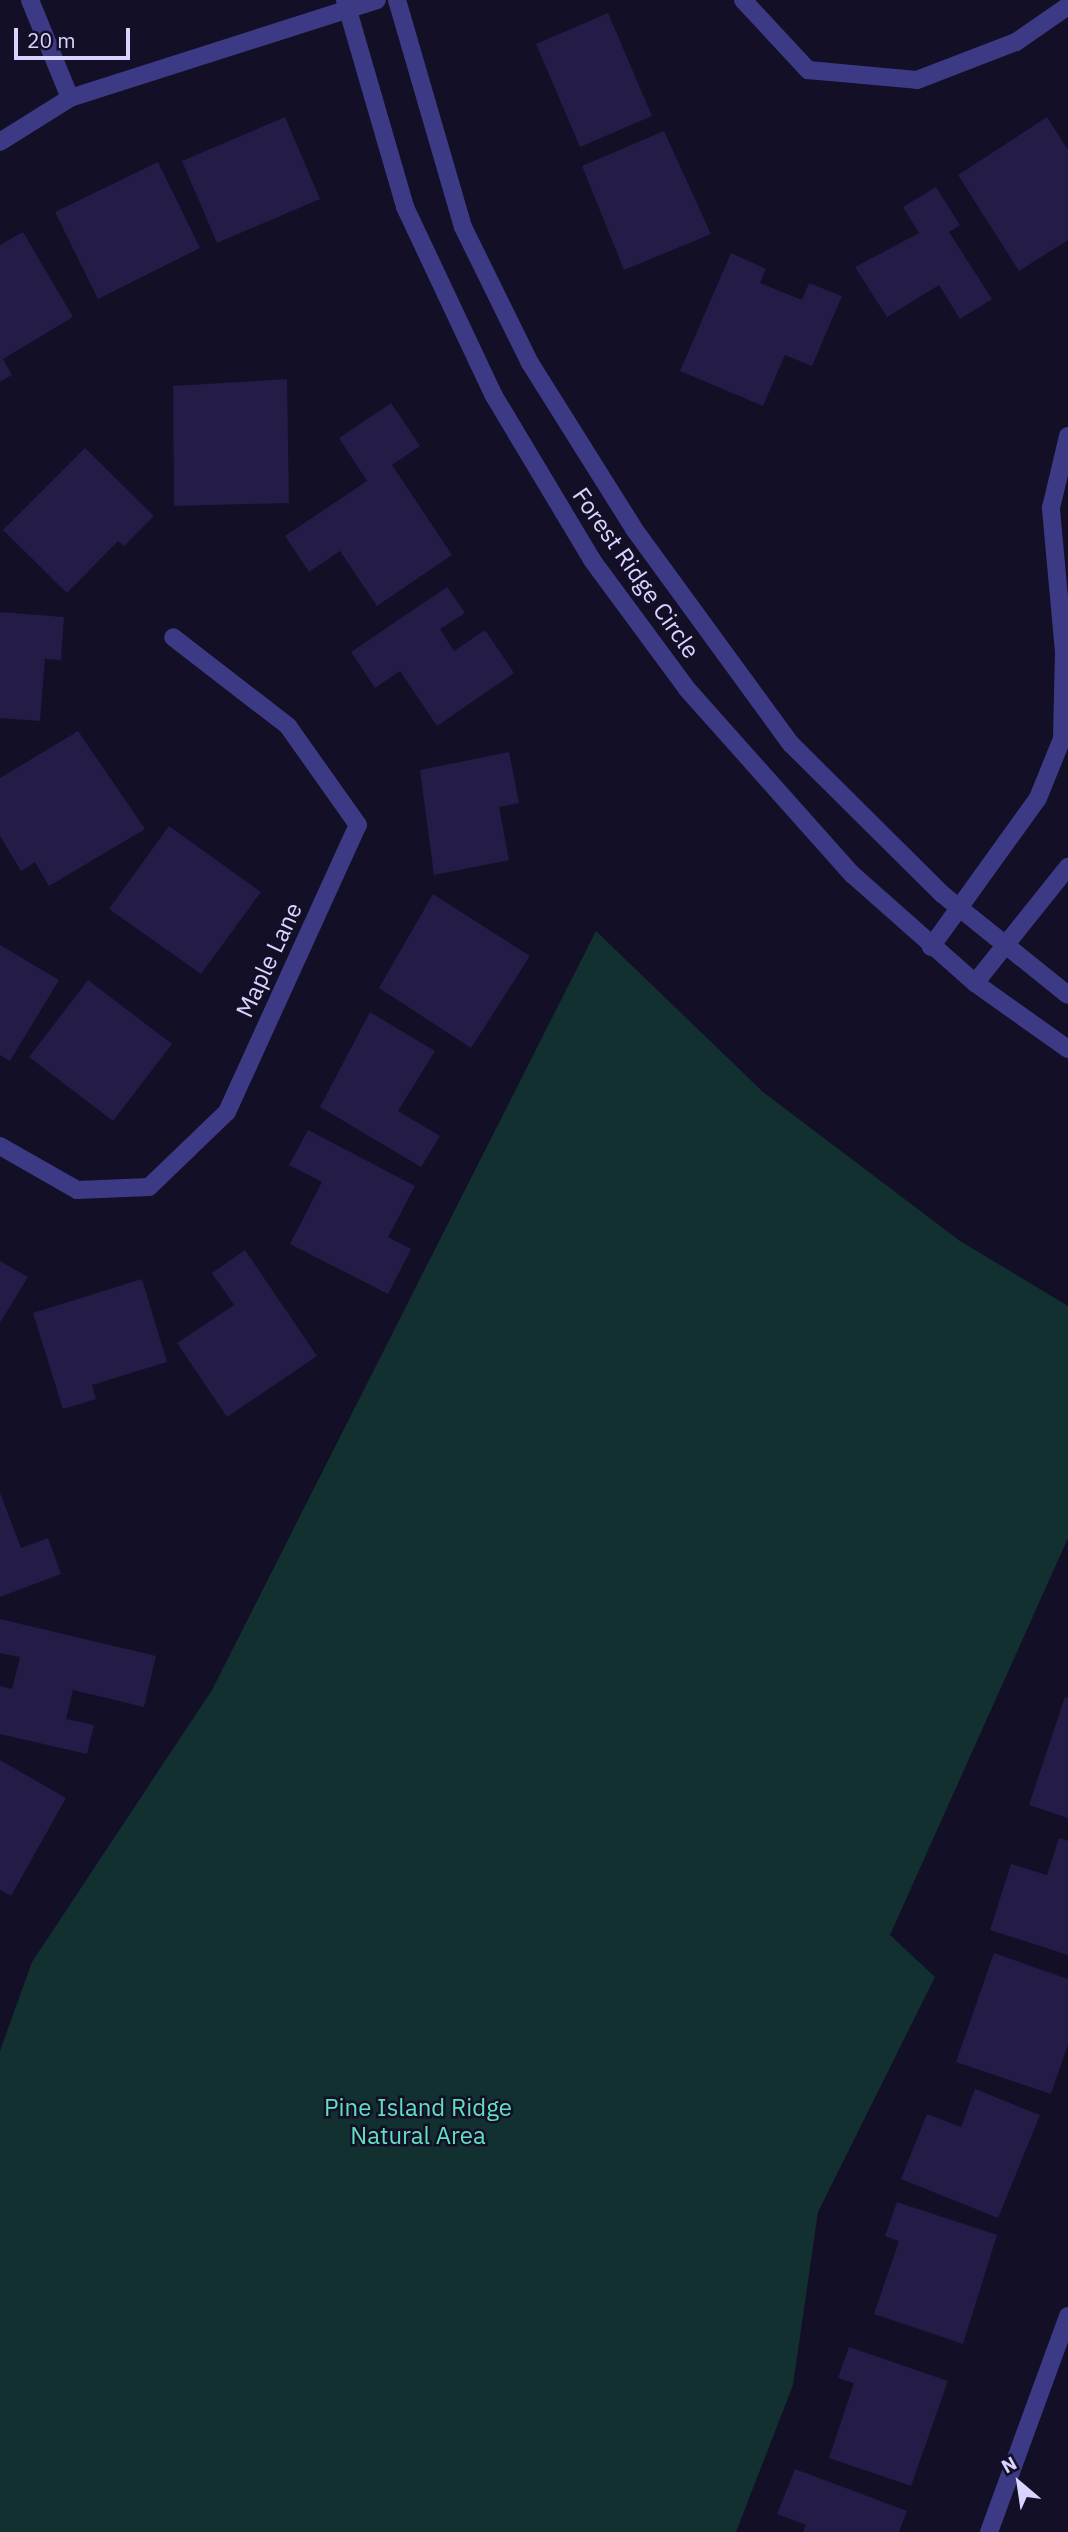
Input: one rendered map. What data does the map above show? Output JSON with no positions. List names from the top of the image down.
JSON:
{
  "streets": {
    "street": ["Forest Ridge Circle", "Maple Lane"]
  },
  "parks": ["Pine Island Ridge Natural Area"],
  "scale_bar": "20 m",
  "north": "top left"
}
